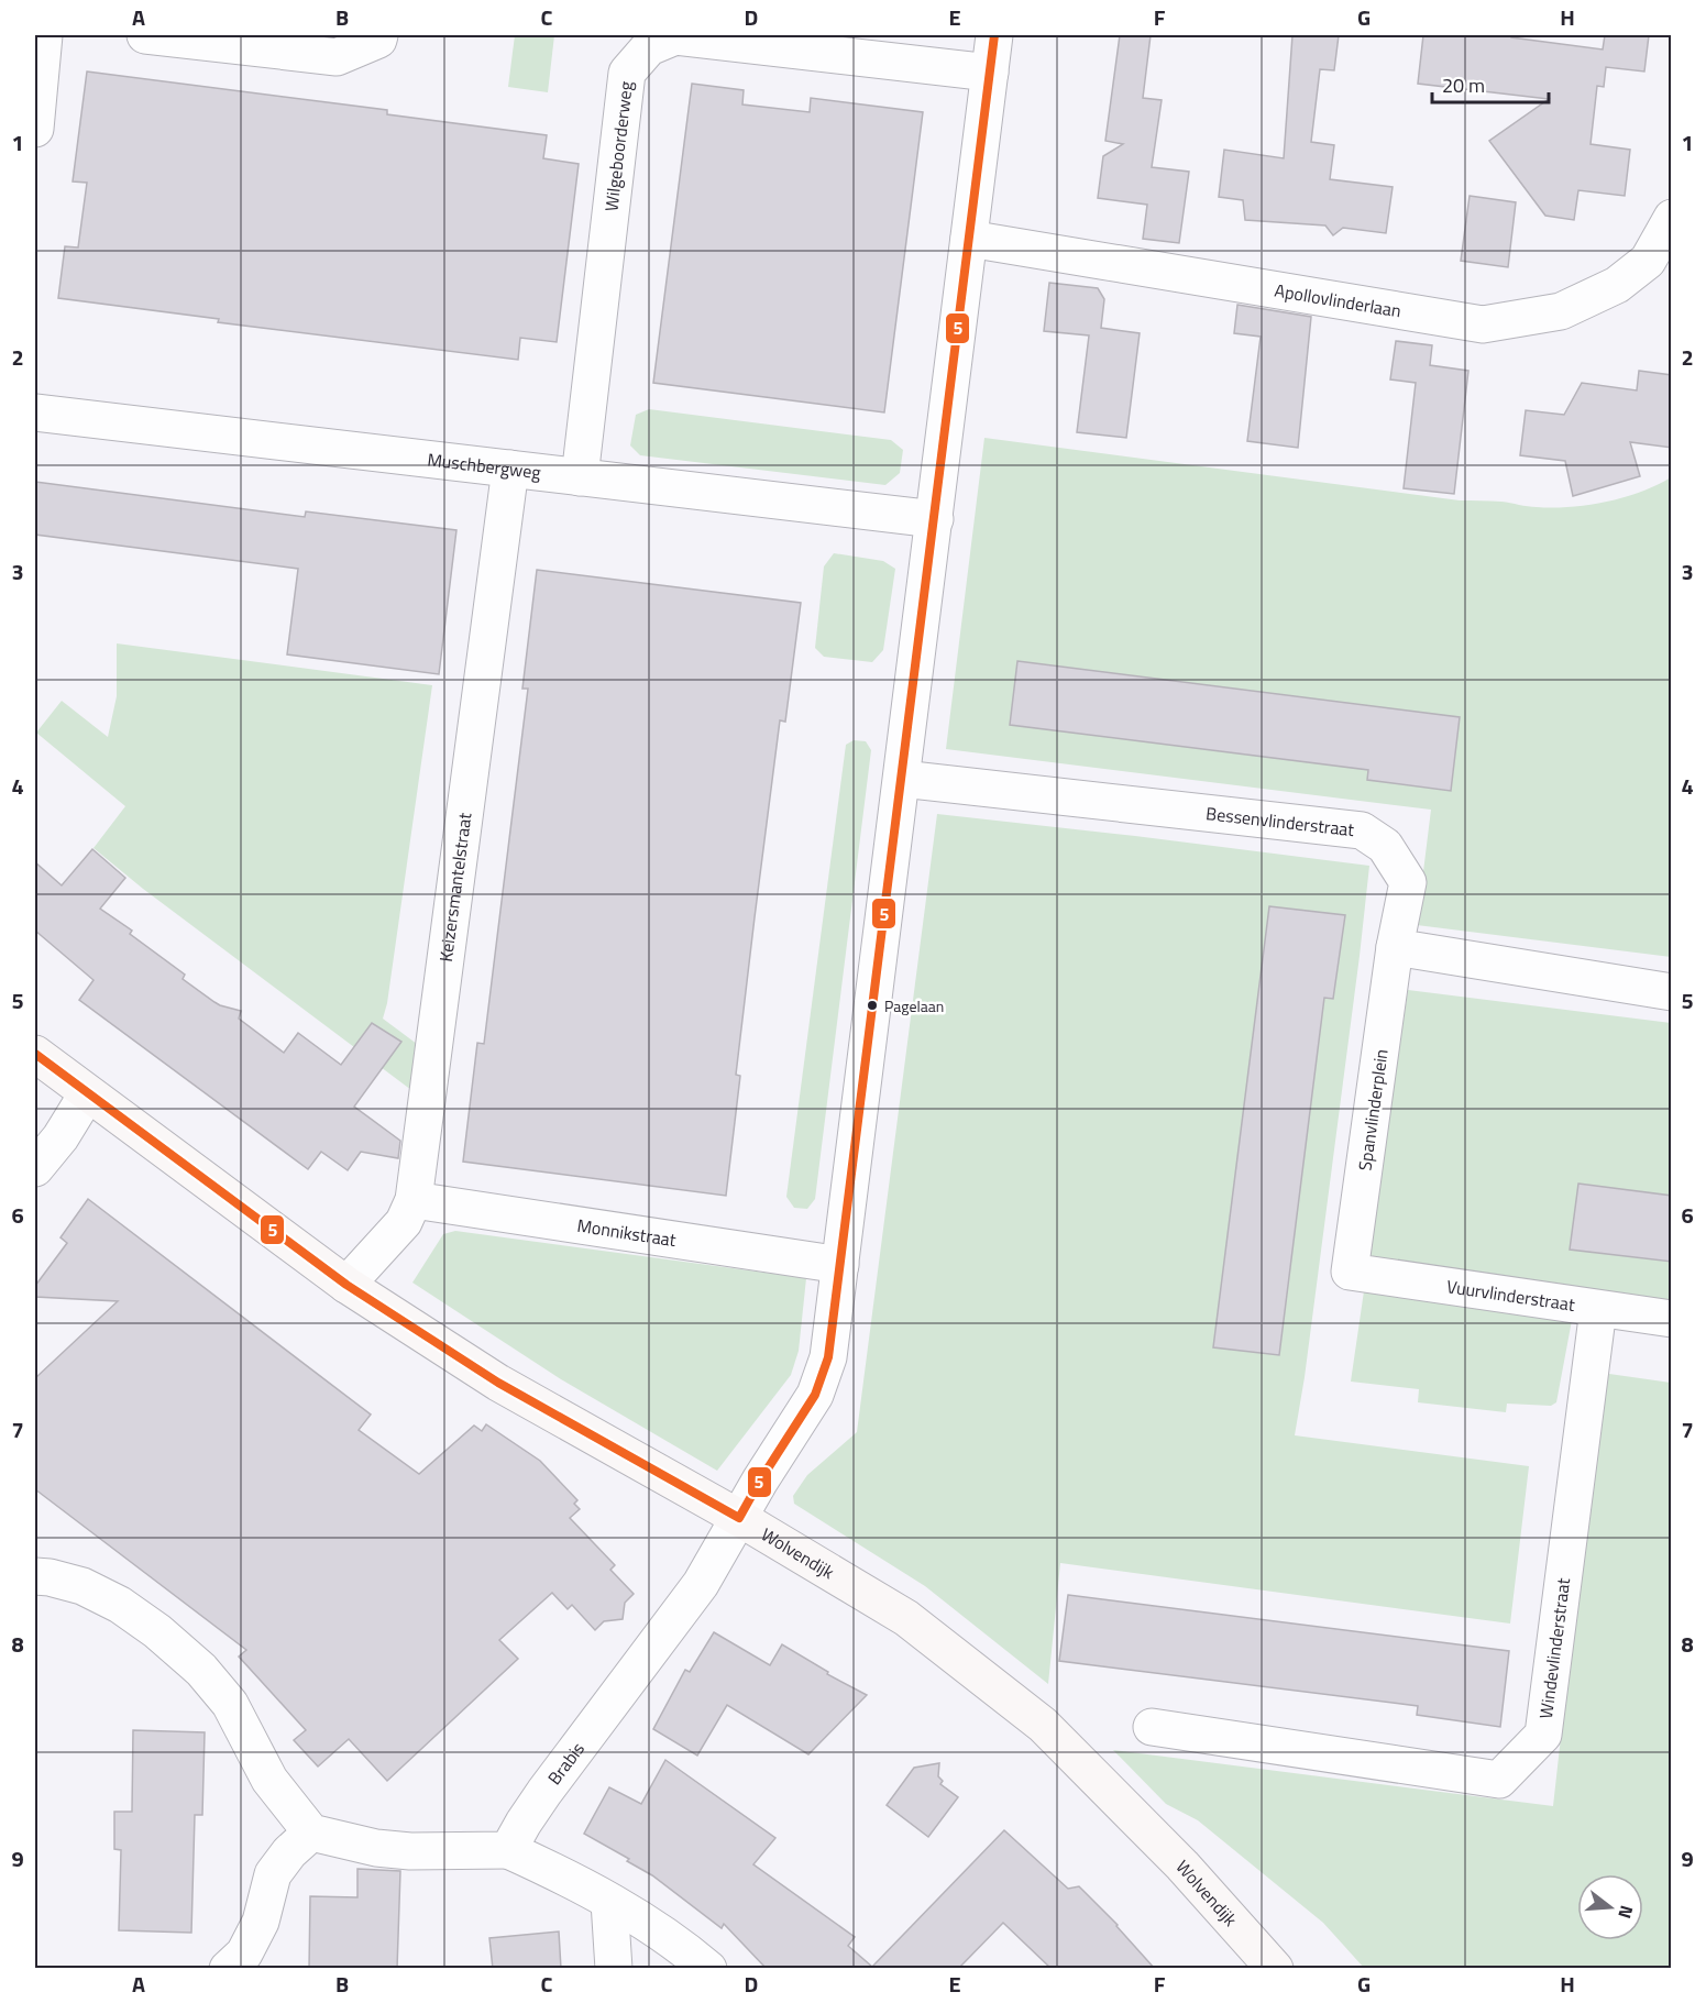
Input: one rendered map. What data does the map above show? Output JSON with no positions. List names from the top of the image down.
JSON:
{
  "streets": {
    "street": [
      "Wilgeboorderweg",
      "Apollovlinderlaan",
      "Muschbergweg",
      "Bessenvlinderstraat",
      "Keizersmantelstraat",
      "Spanvlinderplein",
      "Monnikstraat",
      "Vuurvlinderstraat",
      "Wolvendijk",
      "Windevlinderstraat",
      "Brabis"
    ]
  },
  "crossings": [
    ["Wilgeboorderweg", "Muschbergweg"],
    ["Muschbergweg", "Keizersmantelstraat"],
    ["Bessenvlinderstraat", "Spanvlinderplein"],
    ["Keizersmantelstraat", "Monnikstraat"],
    ["Keizersmantelstraat", "Wolvendijk"],
    ["Spanvlinderplein", "Vuurvlinderstraat"],
    ["Vuurvlinderstraat", "Windevlinderstraat"],
    ["Wolvendijk", "Brabis"]
  ],
  "places": ["Pagelaan"],
  "lines": ["transit line 5"],
  "scale_bar": "20 m",
  "north": "right",
  "grid": {
    "columns": [
      "A",
      "B",
      "C",
      "D",
      "E",
      "F",
      "G",
      "H"
    ],
    "rows": [
      "1",
      "2",
      "3",
      "4",
      "5",
      "6",
      "7",
      "8",
      "9"
    ]
  }
}
